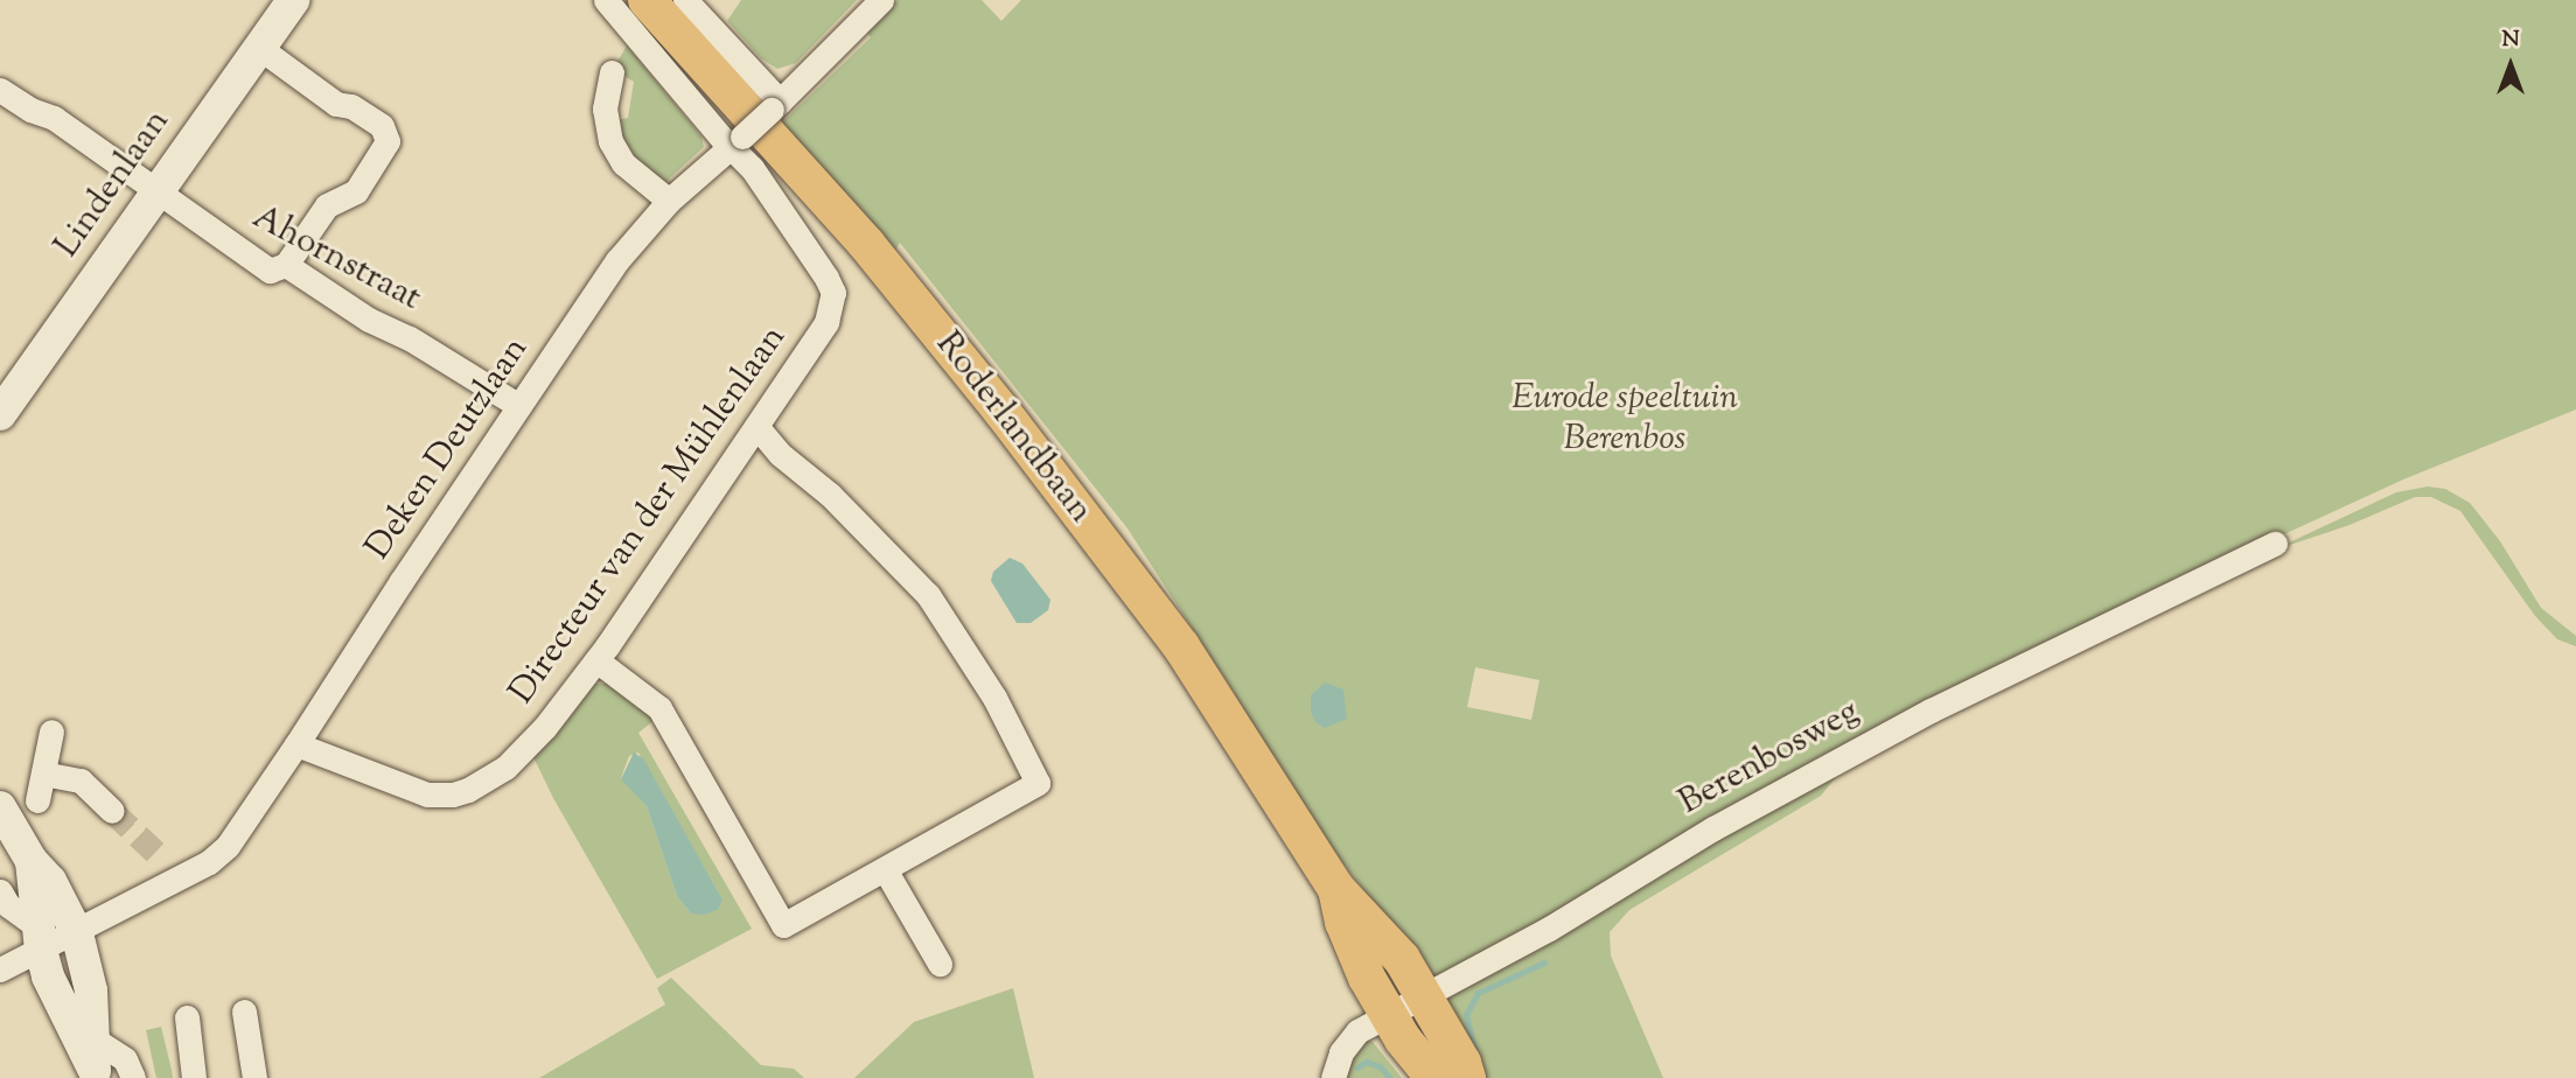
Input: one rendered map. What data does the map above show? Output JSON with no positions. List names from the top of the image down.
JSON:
{
  "streets": {
    "main road": ["Roderlandbaan"],
    "street": [
      "Lindenlaan",
      "Ahornstraat",
      "Deken Deutzlaan",
      "Directeur van der Mühlenlaan",
      "Berenbosweg"
    ]
  },
  "crossings": [
    ["Lindenlaan", "Ahornstraat"],
    ["Ahornstraat", "Deken Deutzlaan"],
    ["Roderlandbaan", "Berenbosweg"],
    ["Deken Deutzlaan", "Directeur van der Mühlenlaan"]
  ],
  "parks": ["Eurode speeltuin Berenbos"],
  "north": "top"
}
